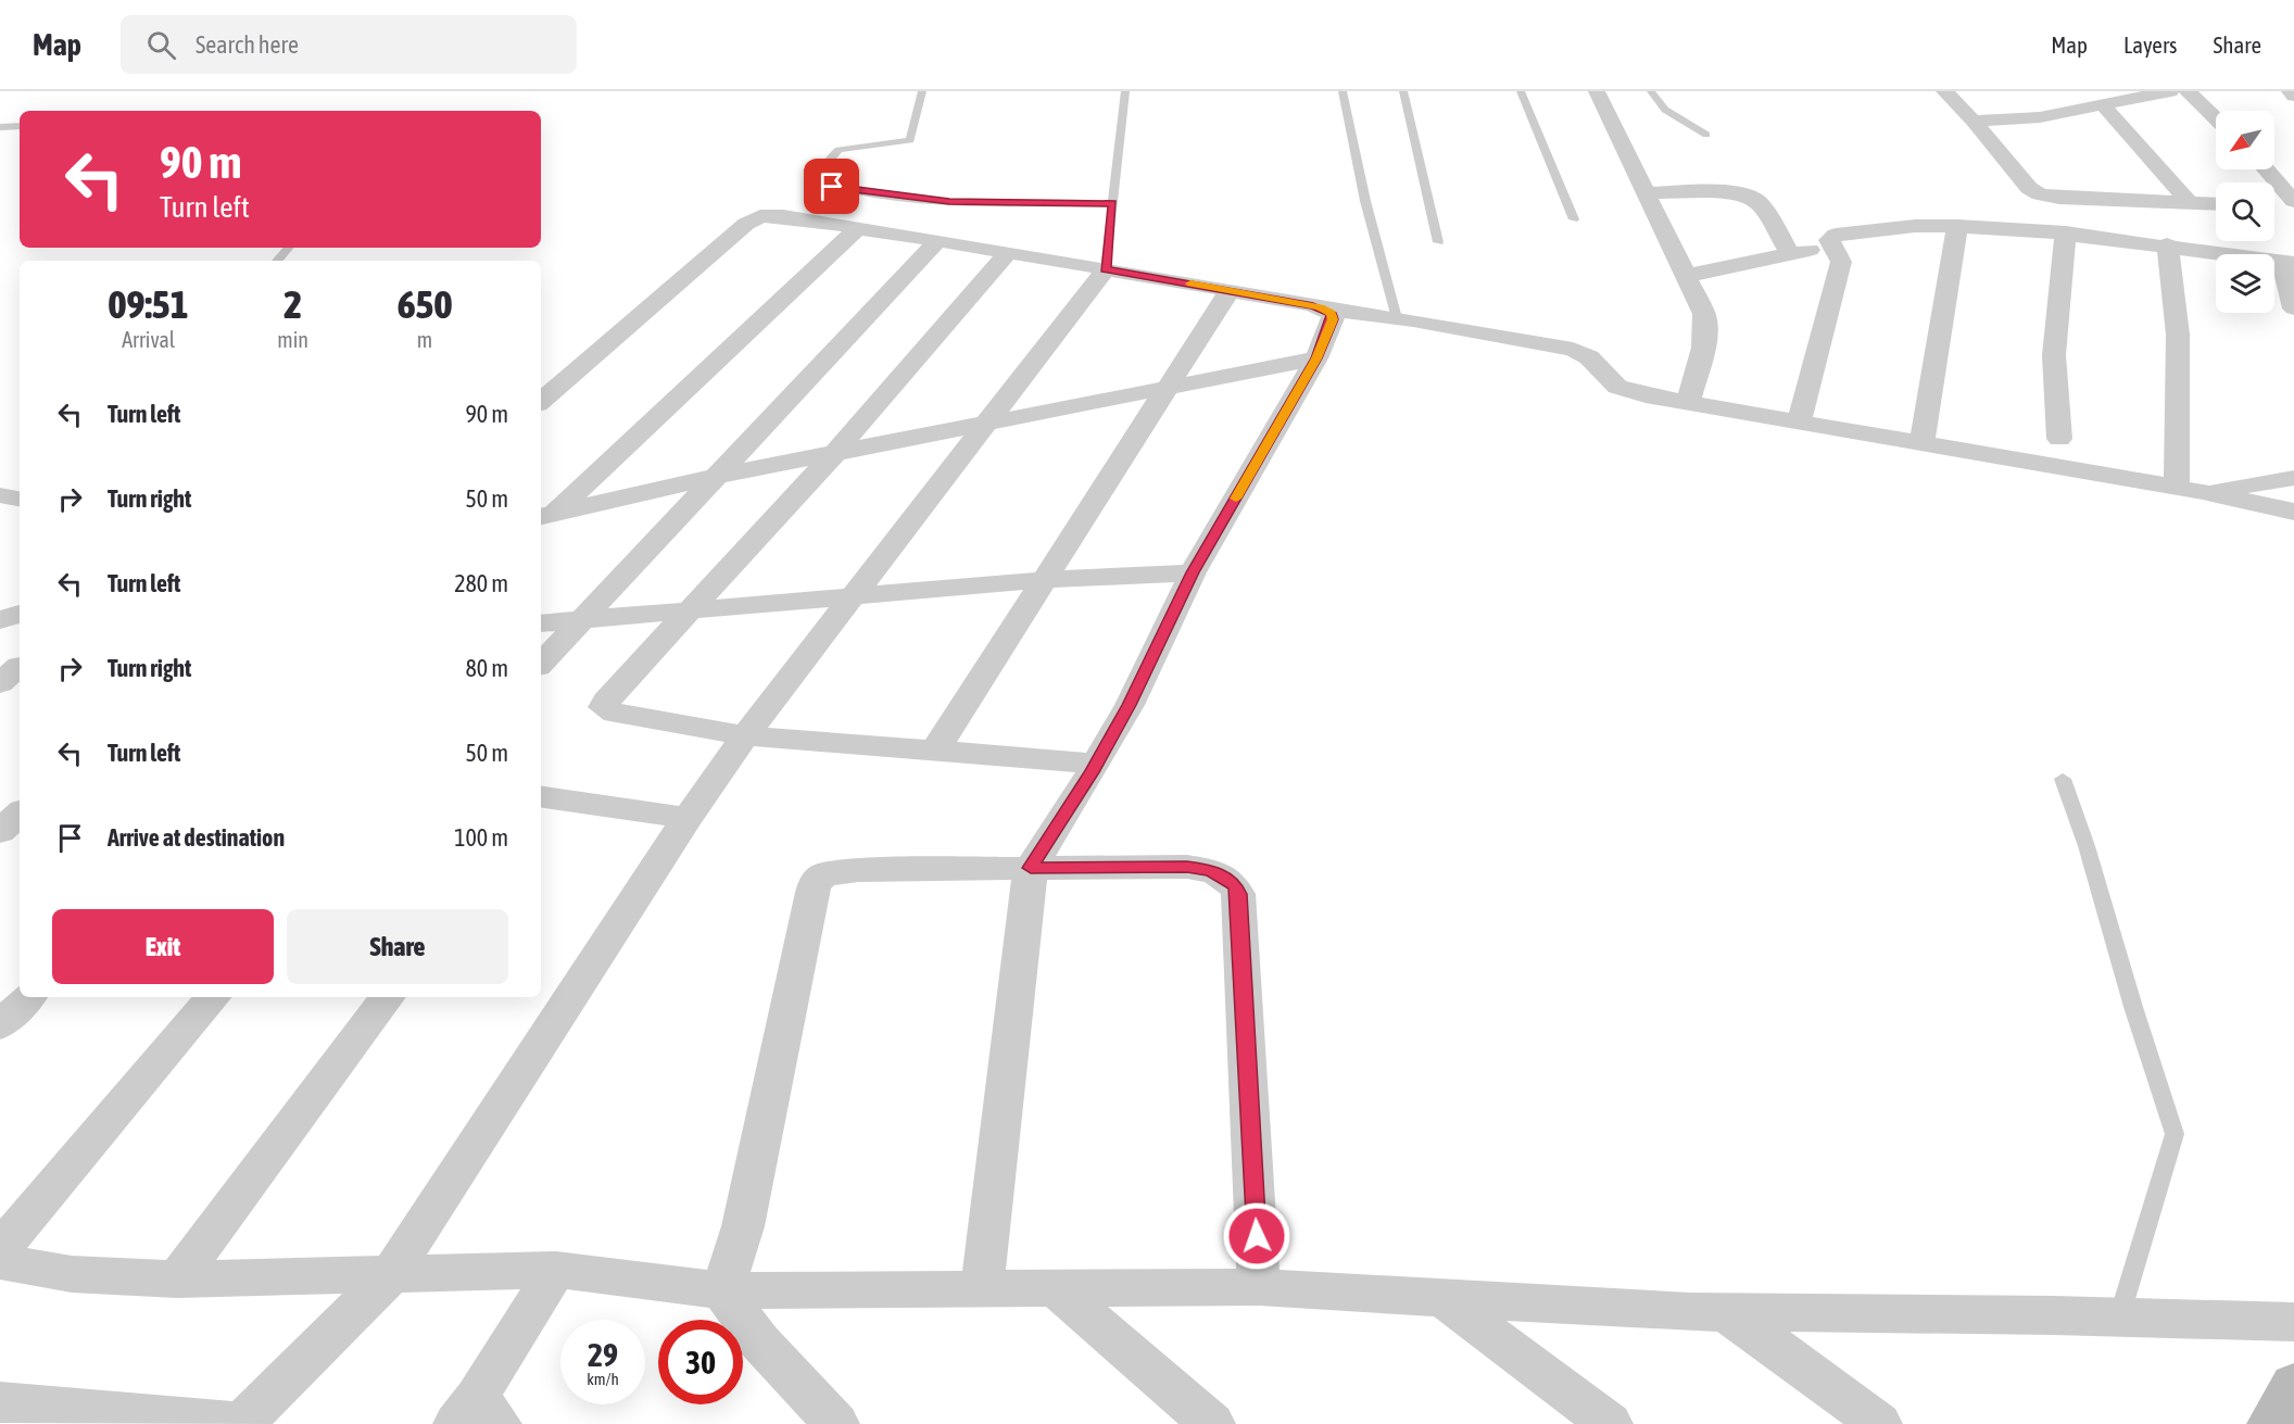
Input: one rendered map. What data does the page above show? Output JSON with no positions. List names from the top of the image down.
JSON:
{
  "north": "bottom left",
  "page": {
    "header": "Map",
    "search": "Search here",
    "nav": ["Map", "Layers", "Share"],
    "turn": ["90 m", "Turn left"],
    "eta": [
      "09:51",
      "Arrival",
      "2",
      "min",
      "650",
      "m"
    ],
    "list": [
      {
        "name": "Turn left",
        "value": "90 m"
      },
      {
        "name": "Turn right",
        "value": "50 m"
      },
      {
        "name": "Turn left",
        "value": "280 m"
      },
      {
        "name": "Turn right",
        "value": "80 m"
      },
      {
        "name": "Turn left",
        "value": "50 m"
      },
      {
        "name": "Arrive at destination",
        "value": "100 m"
      }
    ],
    "buttons": ["Exit", "Share"],
    "speed": "29 km/h",
    "limit": "30"
  }
}
